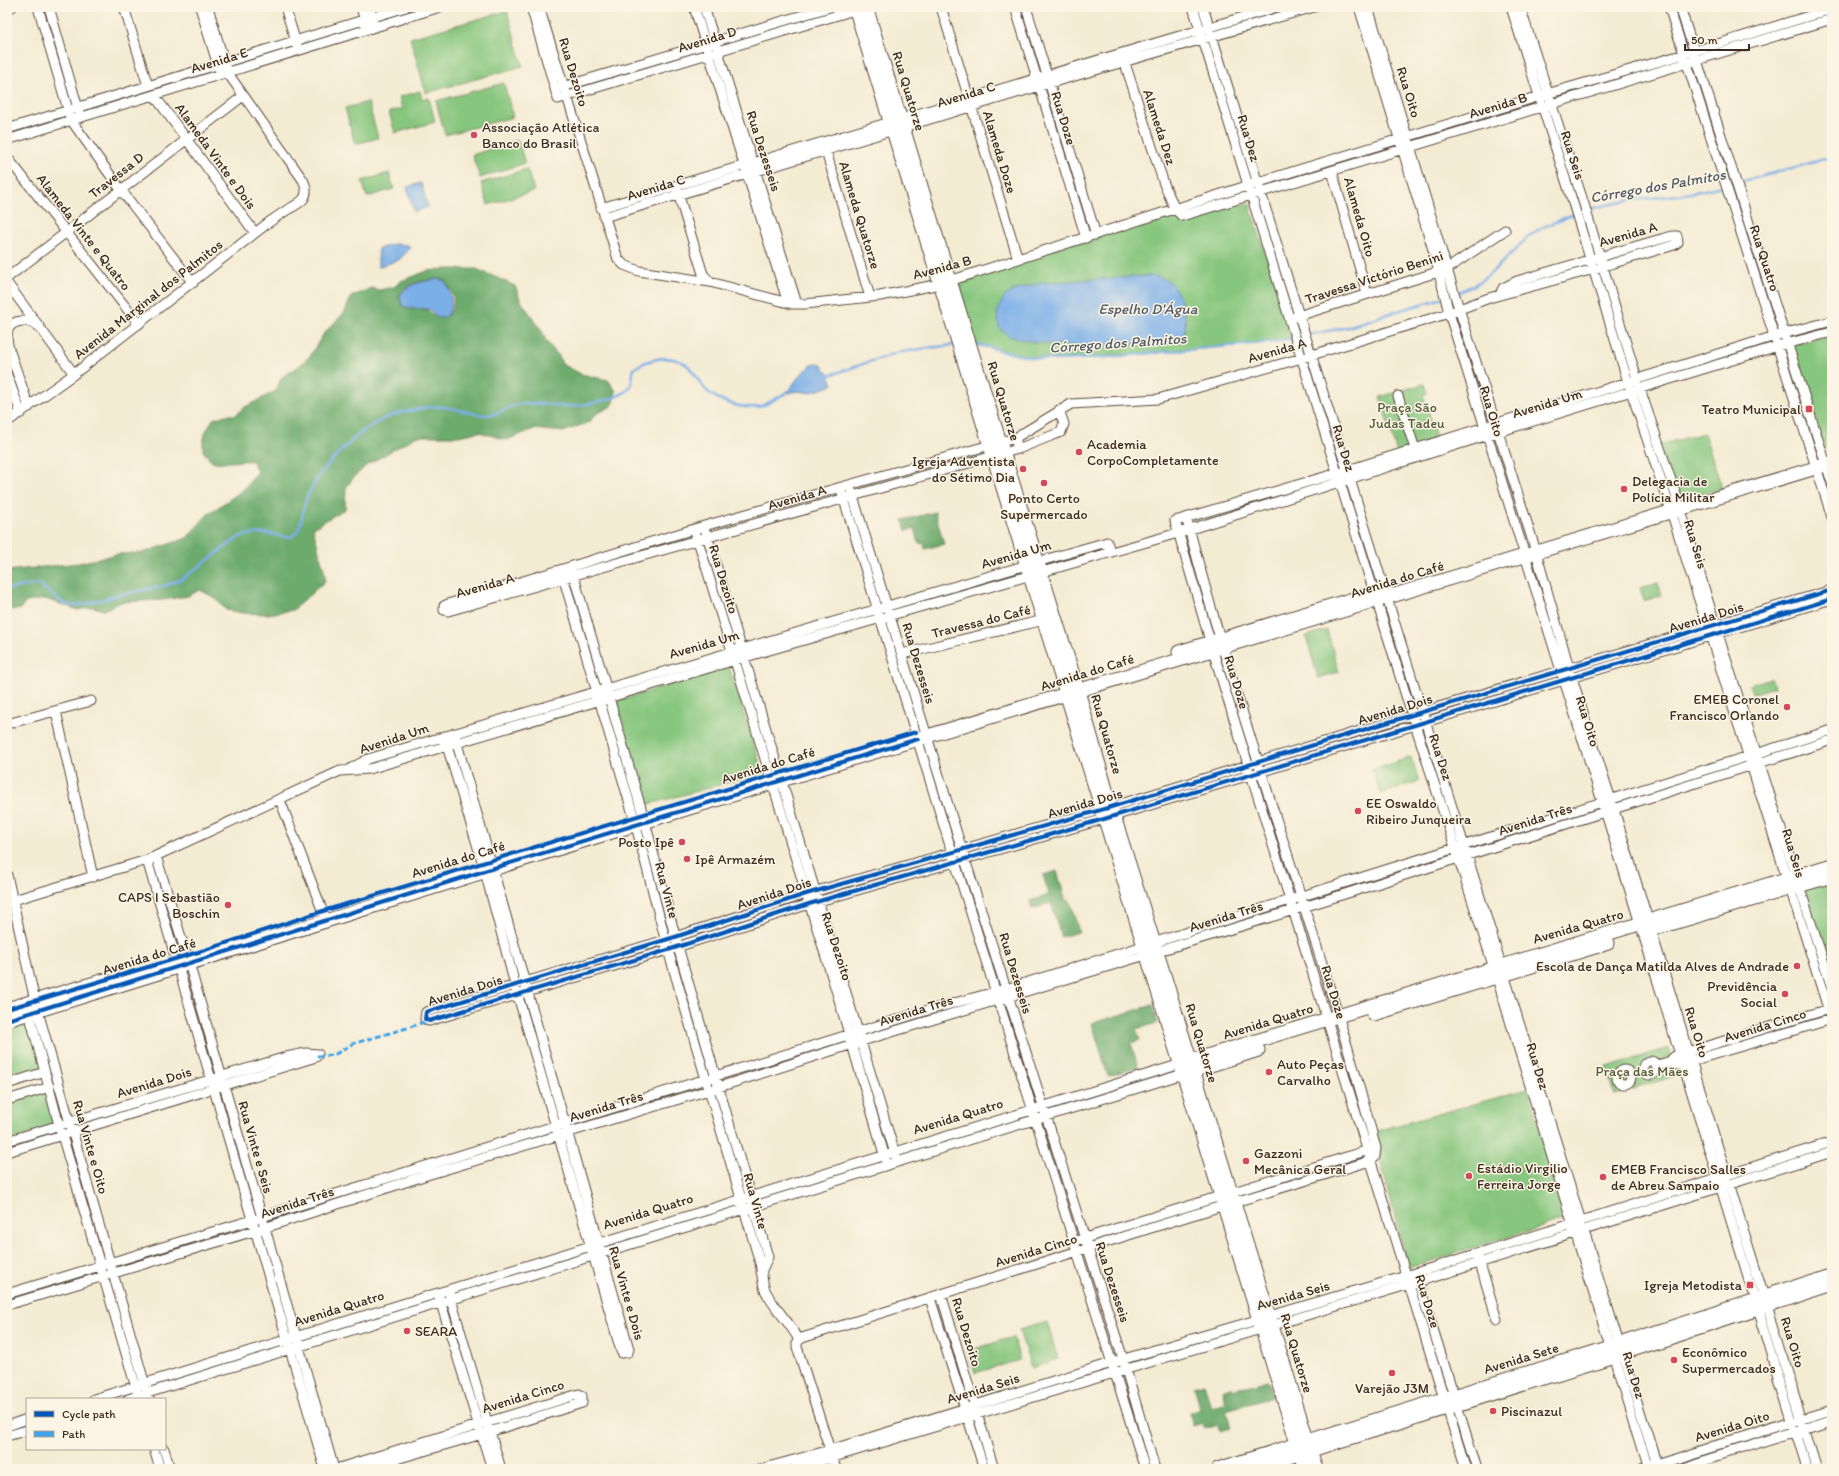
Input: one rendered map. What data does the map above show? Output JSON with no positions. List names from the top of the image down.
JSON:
{
  "streets": {
    "street": [
      "Avenida D",
      "Avenida E",
      "Rua Dezoito",
      "Rua Quatorze",
      "Rua Oito",
      "Avenida C",
      "Avenida B",
      "Rua Doze",
      "Alameda Dez",
      "Rua Dez",
      "Rua Dezesseis",
      "Alameda Doze",
      "Rua Seis",
      "Alameda Vinte e Dois",
      "Travessa D",
      "Alameda Quatorze",
      "Alameda Oito",
      "Alameda Vinte e Quatro",
      "Avenida A",
      "Rua Quatro",
      "Travessa Victório Benini",
      "Avenida Marginal dos Palmitos",
      "Avenida Um",
      "Avenida do Café",
      "Avenida Dois",
      "Travessa do Café",
      "Avenida Três",
      "Rua Vinte",
      "Avenida Quatro",
      "Avenida Cinco",
      "Rua Vinte e Oito",
      "Rua Vinte e Seis",
      "Rua Vinte e Dois",
      "Avenida Seis",
      "Avenida Sete",
      "Avenida Oito"
    ]
  },
  "crossings": [
    ["Avenida D", "Rua Dezoito"],
    ["Avenida D", "Rua Quatorze"],
    ["Avenida D", "Rua Dezesseis"],
    ["Avenida E", "Alameda Vinte e Dois"],
    ["Rua Dezoito", "Avenida C"],
    ["Rua Dezoito", "Avenida B"],
    ["Rua Dezoito", "Avenida A"],
    ["Rua Dezoito", "Avenida Um"],
    ["Rua Dezoito", "Avenida do Café"],
    ["Rua Dezoito", "Avenida Dois"],
    ["Rua Dezoito", "Avenida Três"],
    ["Rua Dezoito", "Avenida Quatro"],
    ["Rua Dezoito", "Avenida Cinco"],
    ["Rua Dezoito", "Avenida Seis"],
    ["Rua Quatorze", "Avenida C"],
    ["Rua Quatorze", "Avenida B"],
    ["Rua Quatorze", "Avenida A"],
    ["Rua Quatorze", "Avenida Um"],
    ["Rua Quatorze", "Avenida do Café"],
    ["Rua Quatorze", "Avenida Dois"],
    ["Rua Quatorze", "Travessa do Café"],
    ["Rua Quatorze", "Avenida Três"],
    ["Rua Quatorze", "Avenida Quatro"],
    ["Rua Quatorze", "Avenida Cinco"],
    ["Rua Quatorze", "Avenida Seis"],
    ["Rua Quatorze", "Avenida Sete"],
    ["Rua Oito", "Avenida B"],
    ["Rua Oito", "Avenida A"],
    ["Rua Oito", "Travessa Victório Benini"],
    ["Rua Oito", "Avenida Um"],
    ["Rua Oito", "Avenida do Café"],
    ["Rua Oito", "Avenida Dois"],
    ["Rua Oito", "Avenida Três"],
    ["Rua Oito", "Avenida Quatro"],
    ["Rua Oito", "Avenida Cinco"],
    ["Rua Oito", "Avenida Seis"],
    ["Rua Oito", "Avenida Sete"],
    ["Rua Oito", "Avenida Oito"],
    ["Avenida C", "Rua Doze"],
    ["Avenida C", "Alameda Dez"],
    ["Avenida C", "Rua Dez"],
    ["Avenida C", "Rua Dezesseis"],
    ["Avenida C", "Alameda Doze"],
    ["Avenida C", "Alameda Quatorze"],
    ["Avenida B", "Rua Doze"],
    ["Avenida B", "Alameda Dez"],
    ["Avenida B", "Rua Dez"],
    ["Avenida B", "Rua Dezesseis"],
    ["Avenida B", "Alameda Doze"],
    ["Avenida B", "Rua Seis"],
    ["Avenida B", "Alameda Quatorze"],
    ["Avenida B", "Alameda Oito"],
    ["Avenida B", "Rua Quatro"],
    ["Rua Doze", "Avenida Um"],
    ["Rua Doze", "Avenida do Café"],
    ["Rua Doze", "Avenida Dois"],
    ["Rua Doze", "Avenida Três"],
    ["Rua Doze", "Avenida Quatro"],
    ["Rua Doze", "Avenida Cinco"],
    ["Rua Doze", "Avenida Seis"],
    ["Rua Doze", "Avenida Sete"],
    ["Rua Dez", "Avenida A"],
    ["Rua Dez", "Travessa Victório Benini"],
    ["Rua Dez", "Avenida Um"],
    ["Rua Dez", "Avenida do Café"],
    ["Rua Dez", "Avenida Dois"],
    ["Rua Dez", "Avenida Três"],
    ["Rua Dez", "Avenida Quatro"],
    ["Rua Dez", "Avenida Seis"],
    ["Rua Dez", "Avenida Sete"],
    ["Rua Dez", "Avenida Oito"],
    ["Rua Dezesseis", "Avenida A"],
    ["Rua Dezesseis", "Avenida Um"],
    ["Rua Dezesseis", "Avenida do Café"],
    ["Rua Dezesseis", "Avenida Dois"],
    ["Rua Dezesseis", "Travessa do Café"],
    ["Rua Dezesseis", "Avenida Três"],
    ["Rua Dezesseis", "Avenida Quatro"],
    ["Rua Dezesseis", "Avenida Cinco"],
    ["Rua Dezesseis", "Avenida Seis"],
    ["Rua Seis", "Avenida A"],
    ["Rua Seis", "Avenida Um"],
    ["Rua Seis", "Avenida do Café"],
    ["Rua Seis", "Avenida Dois"],
    ["Rua Seis", "Avenida Três"],
    ["Rua Seis", "Avenida Quatro"],
    ["Rua Seis", "Avenida Cinco"],
    ["Alameda Vinte e Dois", "Travessa D"],
    ["Alameda Vinte e Dois", "Avenida Marginal dos Palmitos"],
    ["Travessa D", "Alameda Vinte e Quatro"],
    ["Travessa D", "Avenida Marginal dos Palmitos"],
    ["Alameda Oito", "Travessa Victório Benini"],
    ["Alameda Vinte e Quatro", "Avenida Marginal dos Palmitos"],
    ["Avenida A", "Rua Vinte"],
    ["Rua Quatro", "Avenida Um"],
    ["Rua Quatro", "Avenida do Café"],
    ["Avenida Um", "Rua Vinte"],
    ["Avenida Um", "Rua Vinte e Oito"],
    ["Avenida Um", "Rua Vinte e Seis"],
    ["Avenida Um", "Rua Vinte e Dois"],
    ["Avenida do Café", "Rua Vinte"],
    ["Avenida do Café", "Rua Vinte e Oito"],
    ["Avenida do Café", "Rua Vinte e Seis"],
    ["Avenida do Café", "Rua Vinte e Dois"],
    ["Avenida Dois", "Rua Vinte"],
    ["Avenida Dois", "Rua Vinte e Oito"],
    ["Avenida Dois", "Rua Vinte e Seis"],
    ["Avenida Dois", "Rua Vinte e Dois"],
    ["Avenida Três", "Rua Vinte"],
    ["Avenida Três", "Rua Vinte e Oito"],
    ["Avenida Três", "Rua Vinte e Seis"],
    ["Avenida Três", "Rua Vinte e Dois"],
    ["Rua Vinte", "Avenida Quatro"],
    ["Rua Vinte", "Avenida Cinco"],
    ["Avenida Quatro", "Rua Vinte e Oito"],
    ["Avenida Quatro", "Rua Vinte e Seis"],
    ["Avenida Quatro", "Rua Vinte e Dois"],
    ["Avenida Cinco", "Rua Vinte e Seis"]
  ],
  "water": ["Córrego dos Palmitos", "Espelho D'Água"],
  "parks": ["Praça São Judas Tadeu", "Praça das Mães"],
  "places": {
    "other": [
      "Associação Atlética Banco do Brasil",
      "Academia CorpoCompletamente",
      "Igreja Adventista do Sétimo Dia",
      "Ponto Certo Supermercado",
      "Delegacia de Polícia Militar",
      "EMEB Coronel Francisco Orlando",
      "EE Oswaldo Ribeiro Junqueira",
      "Posto Ipê",
      "Ipê Armazém",
      "CAPS I Sebastião Boschin",
      "Escola de Dança Matilda Alves de Andrade",
      "Previdência Social",
      "Auto Peças Carvalho",
      "Gazzoni Mecânica Geral",
      "Estádio Virgilio Ferreira Jorge",
      "EMEB Francisco Salles de Abreu Sampaio",
      "SEARA",
      "Econômico Supermercados",
      "Varejão J3M",
      "Piscinazul"
    ],
    "transit": ["Teatro Municipal", "Igreja Metodista"]
  },
  "legend": ["Cycle path", "Path"],
  "scale_bar": "50 m"
}
